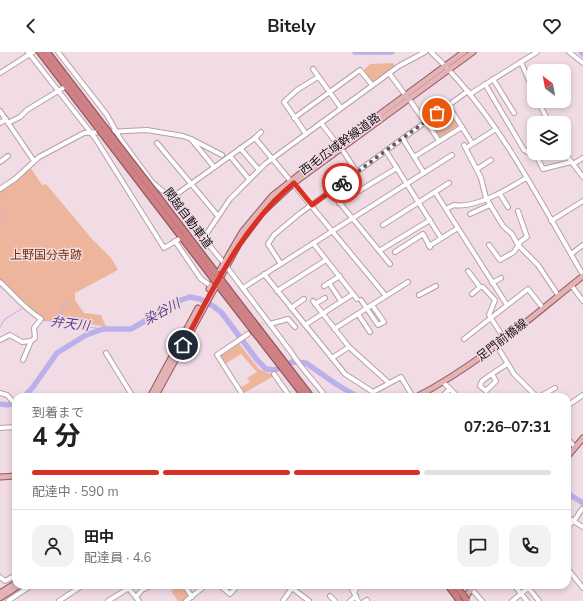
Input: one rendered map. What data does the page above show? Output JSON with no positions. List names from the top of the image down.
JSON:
{
  "streets": {
    "highway": ["関越自動車道"],
    "main road": ["西毛広域幹線道路", "足門前橋線"]
  },
  "water": ["染谷川", "弁天川"],
  "parks": ["上野国分寺跡"],
  "north": "top left",
  "page": {
    "header": "Bitely",
    "heading": ["4 分", "到着まで", "07:26–07:31"],
    "panel": ["田中", "配達員 · 4.6"],
    "bar": "配達中 · 590 m"
  }
}
